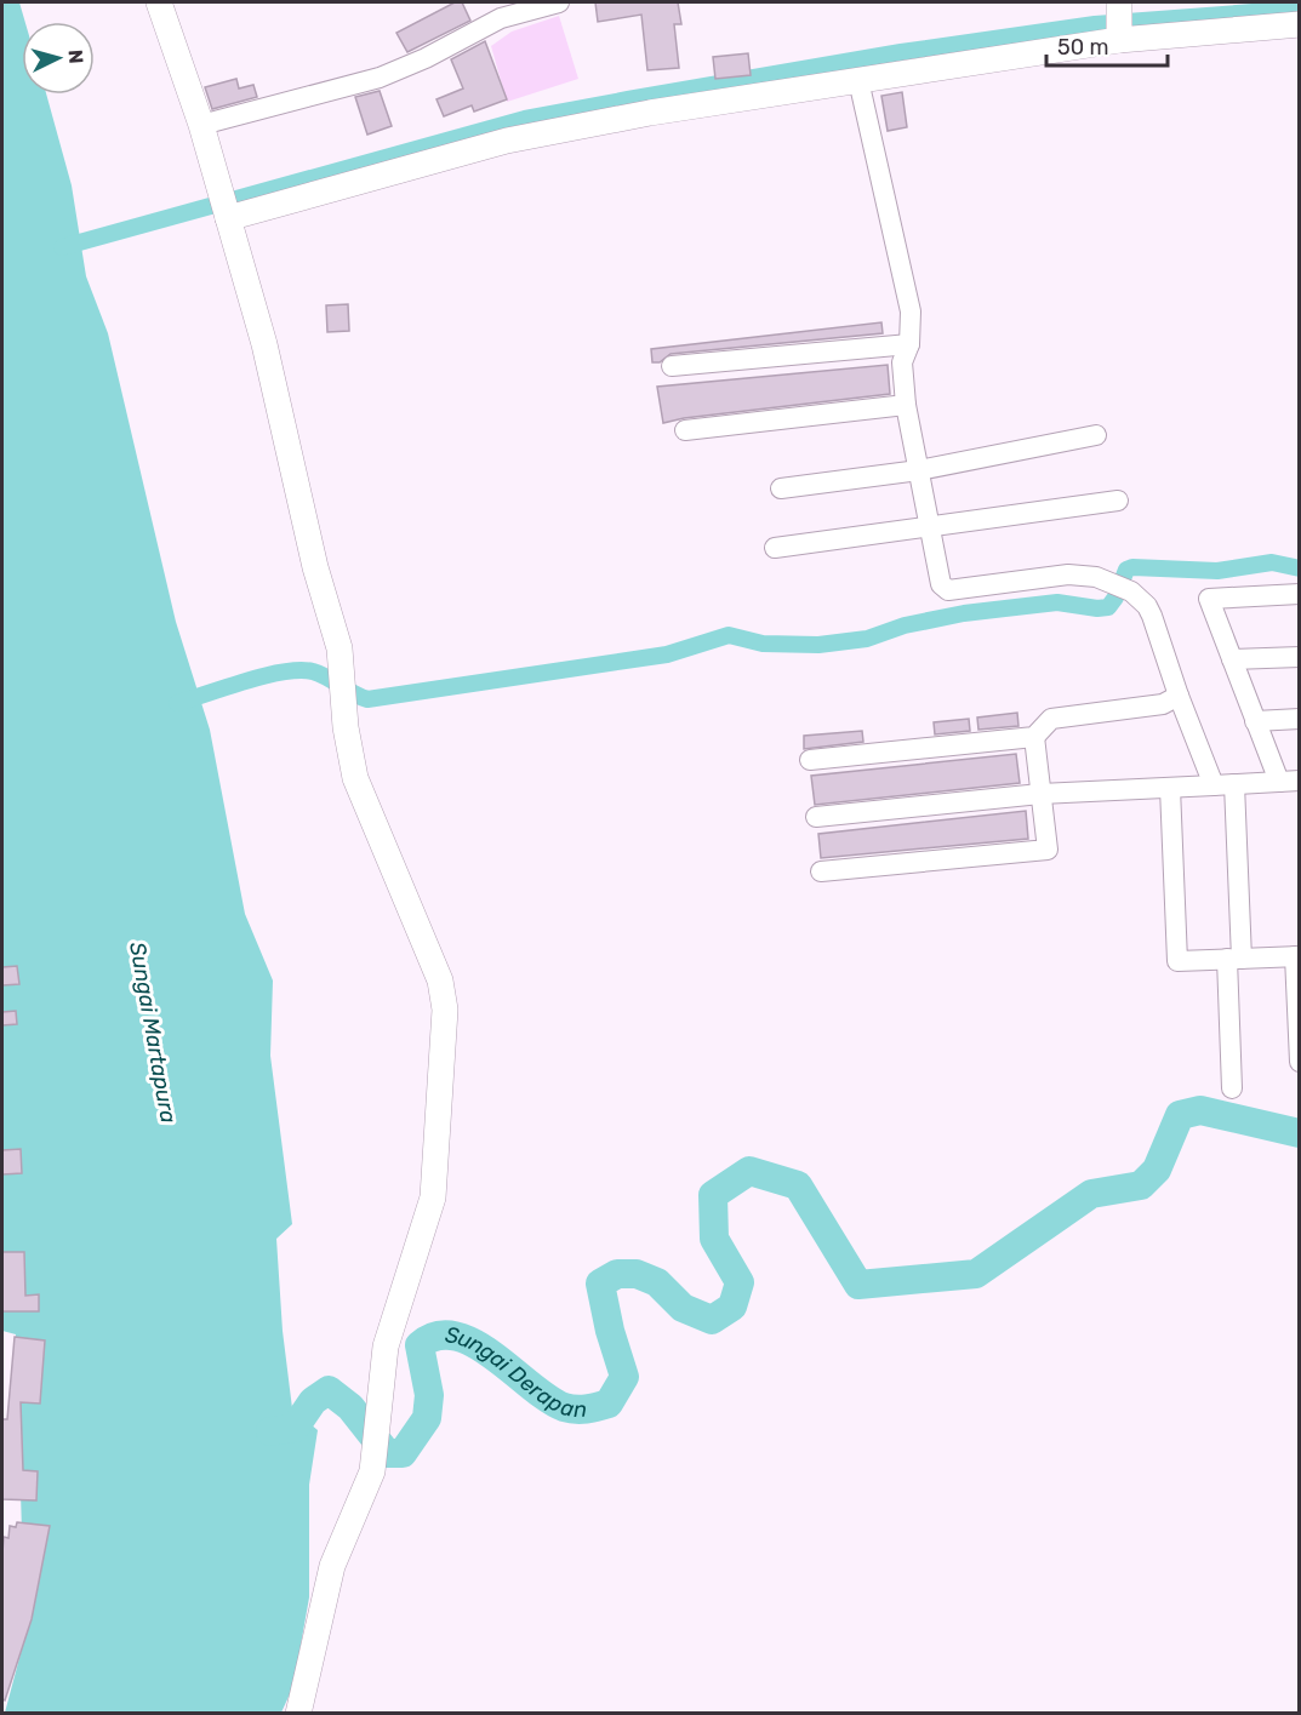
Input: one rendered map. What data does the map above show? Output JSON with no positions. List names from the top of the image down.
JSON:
{
  "water": ["Sungai Martapura", "Sungai Derapan"],
  "scale_bar": "50 m",
  "north": "right"
}
